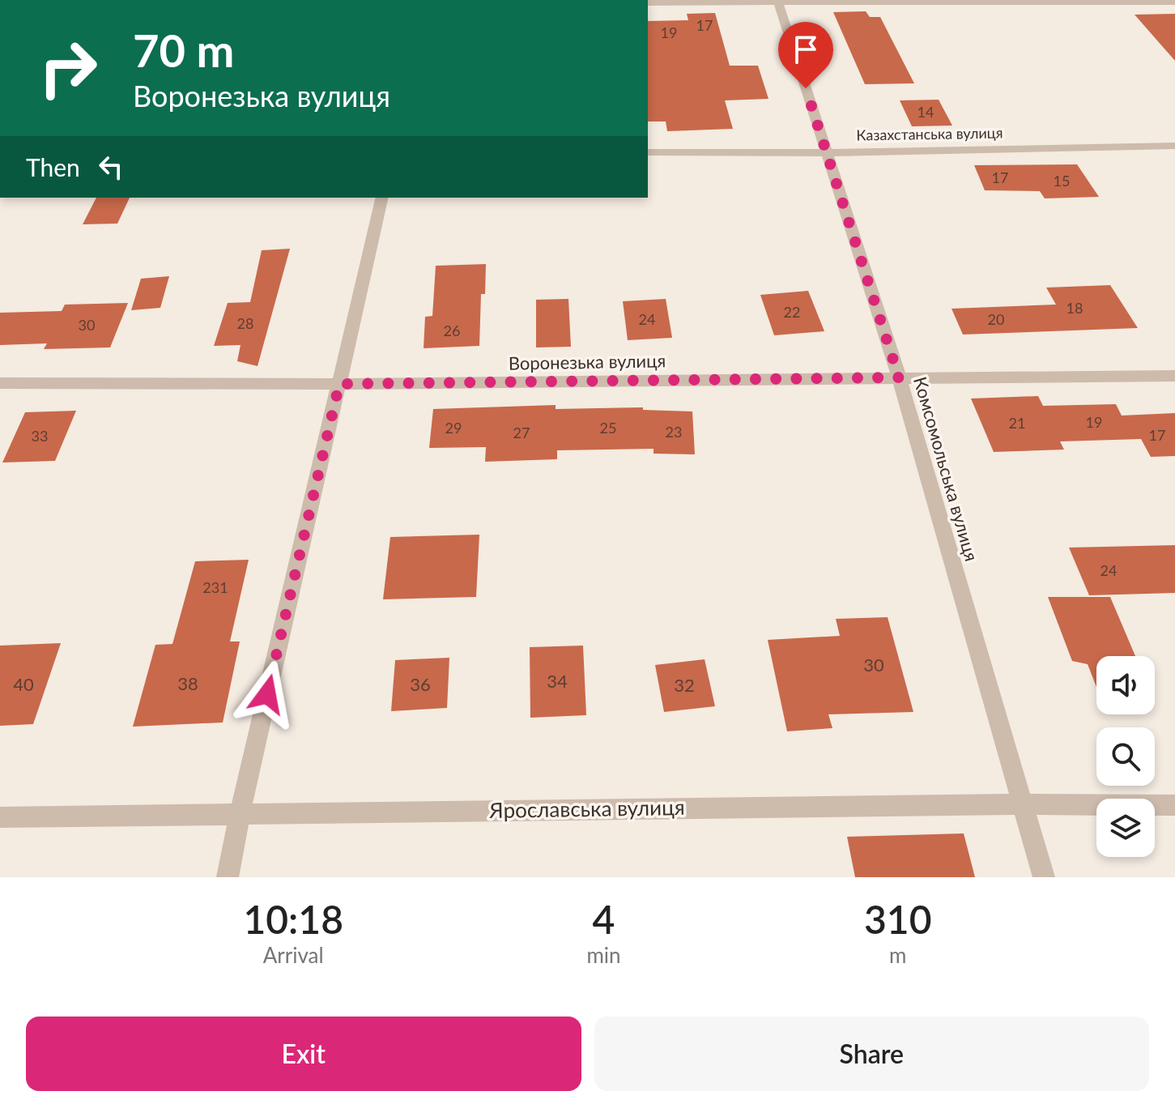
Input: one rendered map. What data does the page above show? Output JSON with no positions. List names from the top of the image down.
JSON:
{
  "streets": {
    "street": [
      "Казахстанська вулиця",
      "Воронезька вулиця",
      "Комсомольська вулиця",
      "Ярославська вулиця"
    ]
  },
  "crossings": [
    ["Казахстанська вулиця", "Комсомольська вулиця"],
    ["Воронезька вулиця", "Комсомольська вулиця"],
    ["Комсомольська вулиця", "Ярославська вулиця"]
  ],
  "house_numbers": [
    "17",
    "19",
    "14",
    "17",
    "15",
    "18",
    "22",
    "24",
    "20",
    "28",
    "30",
    "26",
    "19",
    "21",
    "29",
    "25",
    "23",
    "27",
    "17",
    "33",
    "24",
    "231",
    "30",
    "34",
    "38",
    "40",
    "36",
    "32"
  ],
  "page": {
    "turn": ["70 m", "Воронезька вулиця"],
    "then": "Then",
    "eta": [
      "10:18",
      "Arrival",
      "4",
      "min",
      "310",
      "m"
    ],
    "buttons": ["Exit", "Share"]
  }
}
